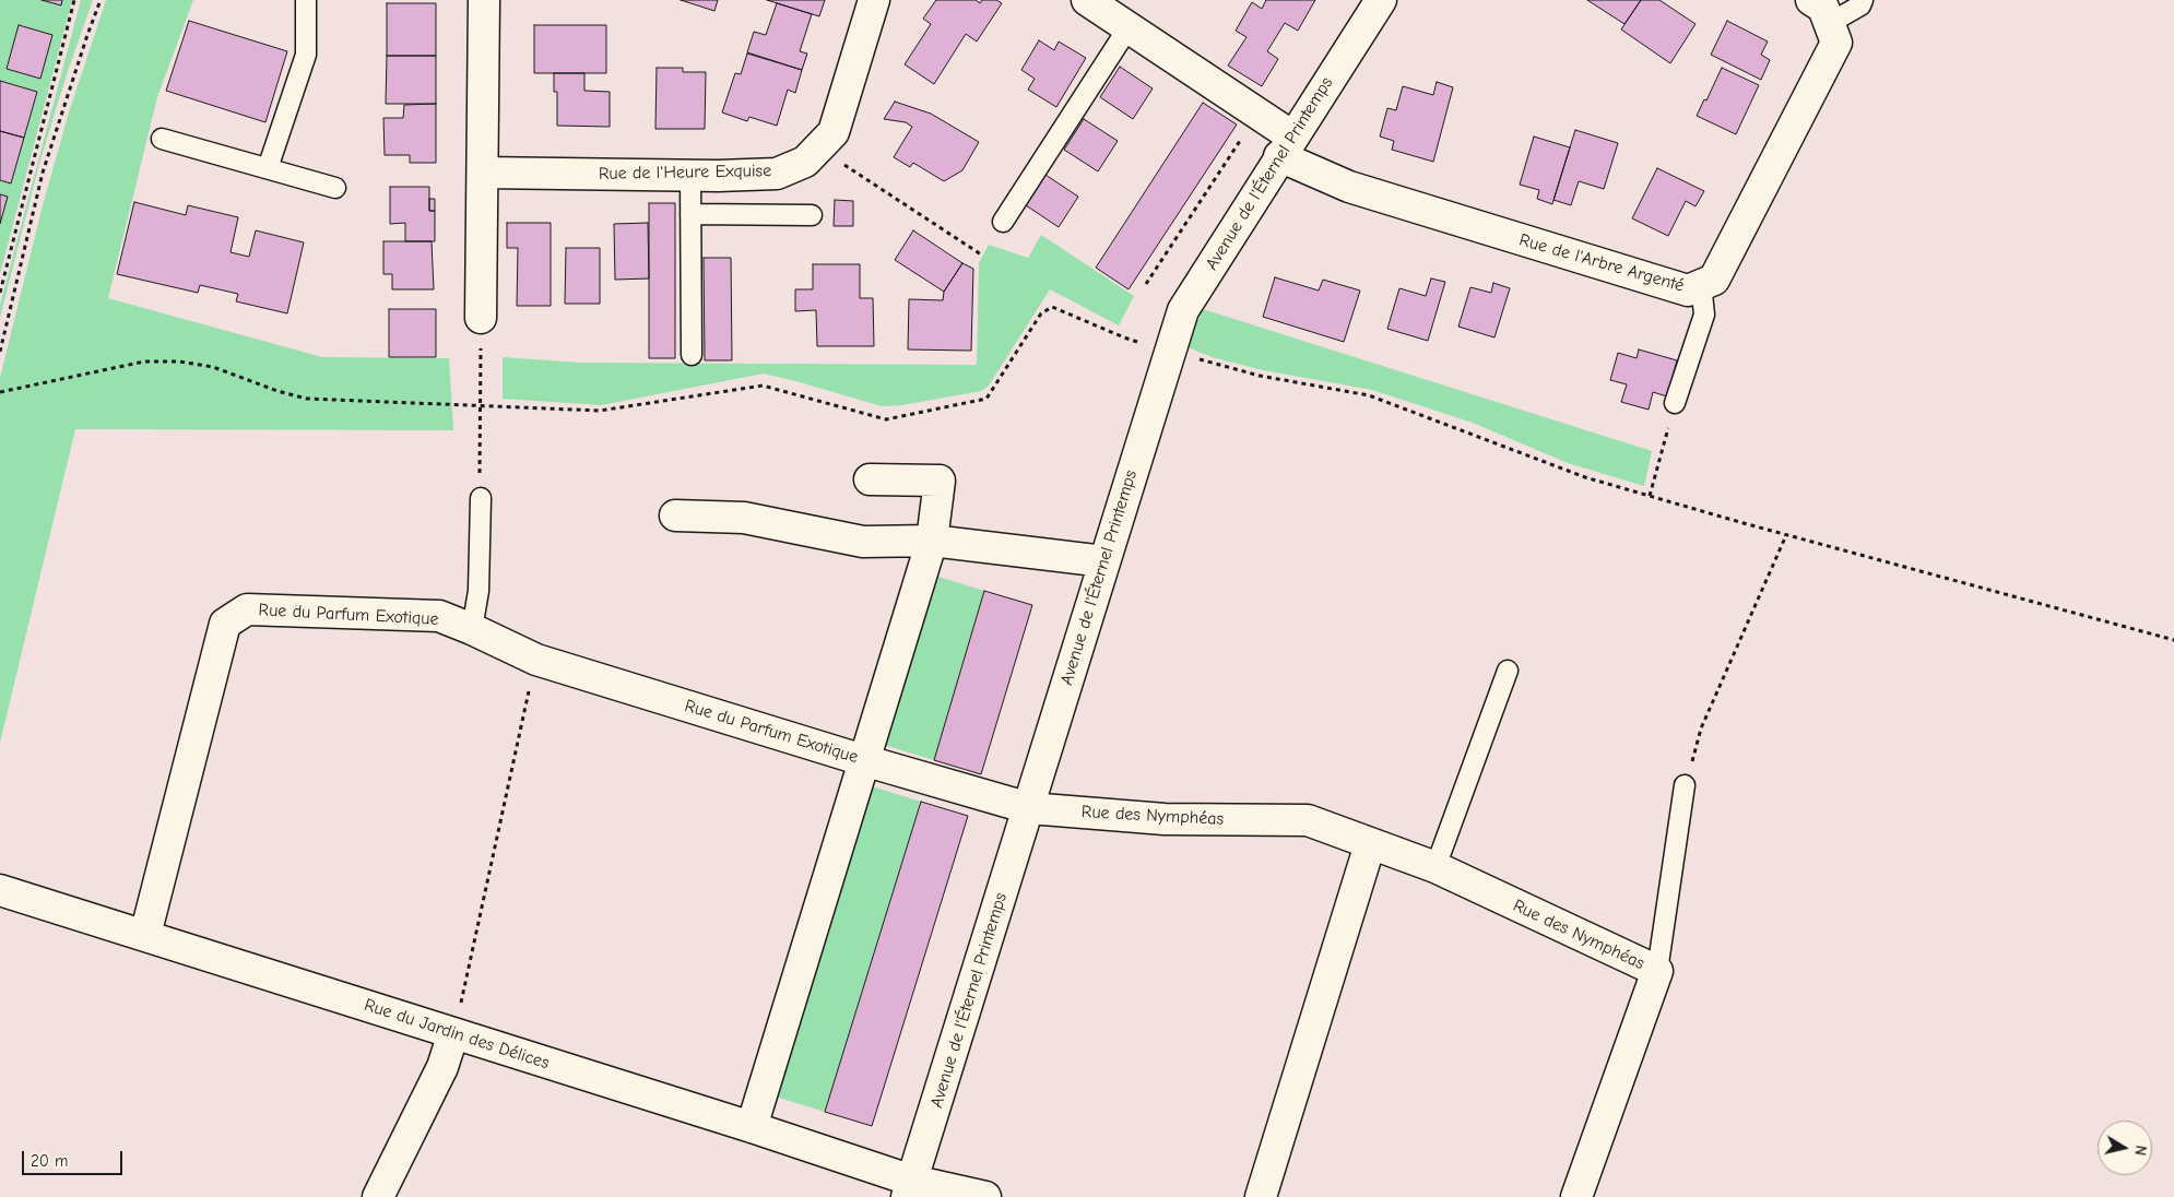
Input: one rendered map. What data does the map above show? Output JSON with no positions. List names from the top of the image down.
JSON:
{
  "streets": {
    "street": [
      "Rue de l'Heure Exquise",
      "Avenue de l'Éternel Printemps",
      "Rue de l'Arbre Argenté",
      "Rue du Parfum Exotique",
      "Rue des Nymphéas",
      "Rue du Jardin des Délices"
    ]
  },
  "crossings": [
    ["Avenue de l'Éternel Printemps", "Rue de l'Arbre Argenté"],
    ["Avenue de l'Éternel Printemps", "Rue du Parfum Exotique"],
    ["Avenue de l'Éternel Printemps", "Rue des Nymphéas"],
    ["Avenue de l'Éternel Printemps", "Rue du Jardin des Délices"],
    ["Rue du Parfum Exotique", "Rue des Nymphéas"],
    ["Rue du Parfum Exotique", "Rue du Jardin des Délices"]
  ],
  "scale_bar": "20 m",
  "north": "right"
}
